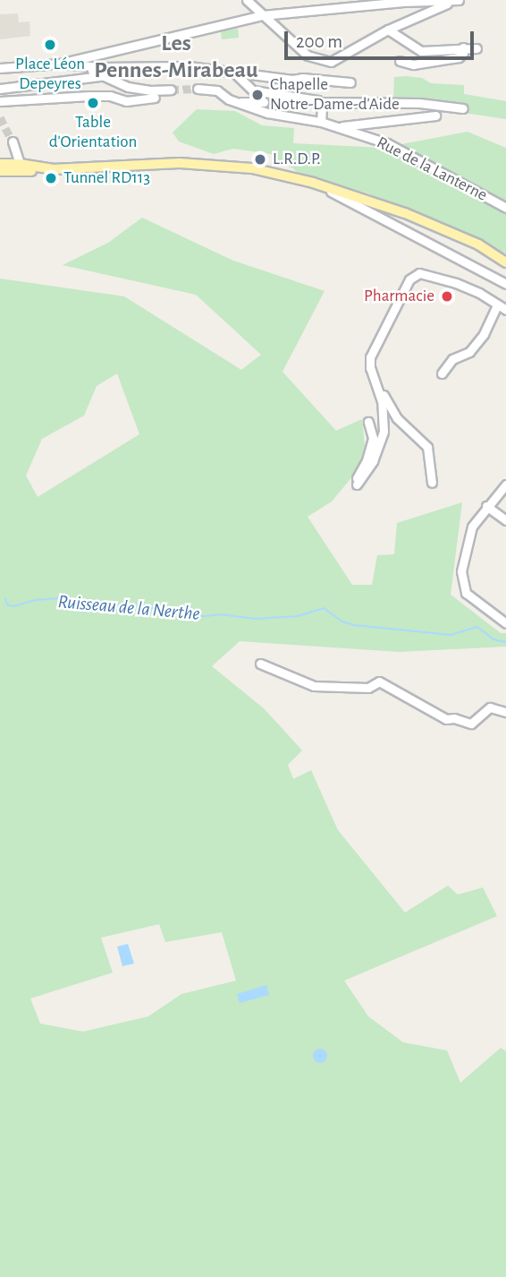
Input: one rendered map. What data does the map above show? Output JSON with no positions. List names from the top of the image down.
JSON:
{
  "streets": {
    "street": ["Rue de la Lanterne"]
  },
  "districts": ["Les Pennes-Mirabeau"],
  "water": ["Ruisseau de la Nerthe"],
  "places": [
    "Place Léon Depeyres",
    "Chapelle Notre-Dame-d'Aide",
    "Table d'Orientation",
    "L.R.D.P.",
    "Tunnel RD113",
    "Pharmacie"
  ],
  "scale_bar": "200 m"
}
